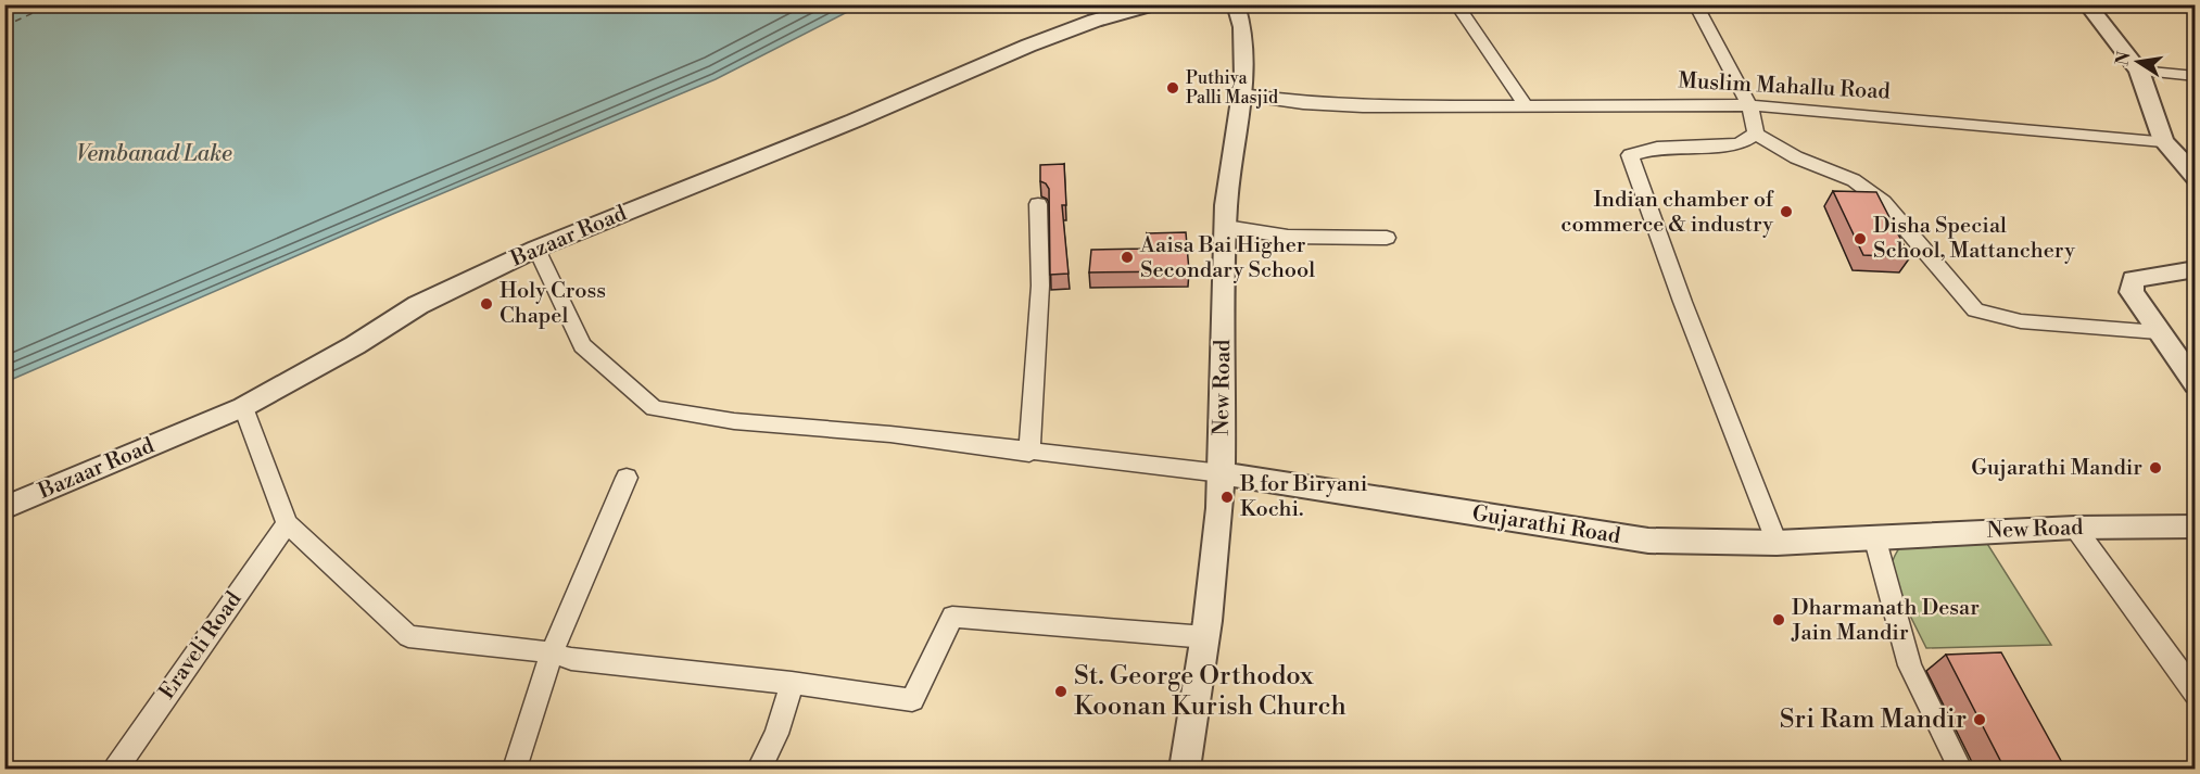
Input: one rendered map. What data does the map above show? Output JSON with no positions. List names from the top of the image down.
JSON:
{
  "streets": {
    "street": [
      "Muslim Mahallu Road",
      "Bazaar Road",
      "New Road",
      "Gujarathi Road",
      "Eraveli Road"
    ]
  },
  "crossings": [
    ["Muslim Mahallu Road", "New Road"],
    ["New Road", "Gujarathi Road"]
  ],
  "water": ["Vembanad Lake"],
  "places": [
    "Puthiya Palli Masjid",
    "Indian chamber of commerce & industry",
    "Disha Special School, Mattanchery",
    "Aaisa Bai Higher Secondary School",
    "Holy Cross Chapel",
    "Gujarathi Mandir",
    "B for Biryani Kochi.",
    "Dharmanath Desar Jain Mandir",
    "St. George Orthodox Koonan Kurish Church",
    "Sri Ram Mandir"
  ],
  "north": "left"
}
